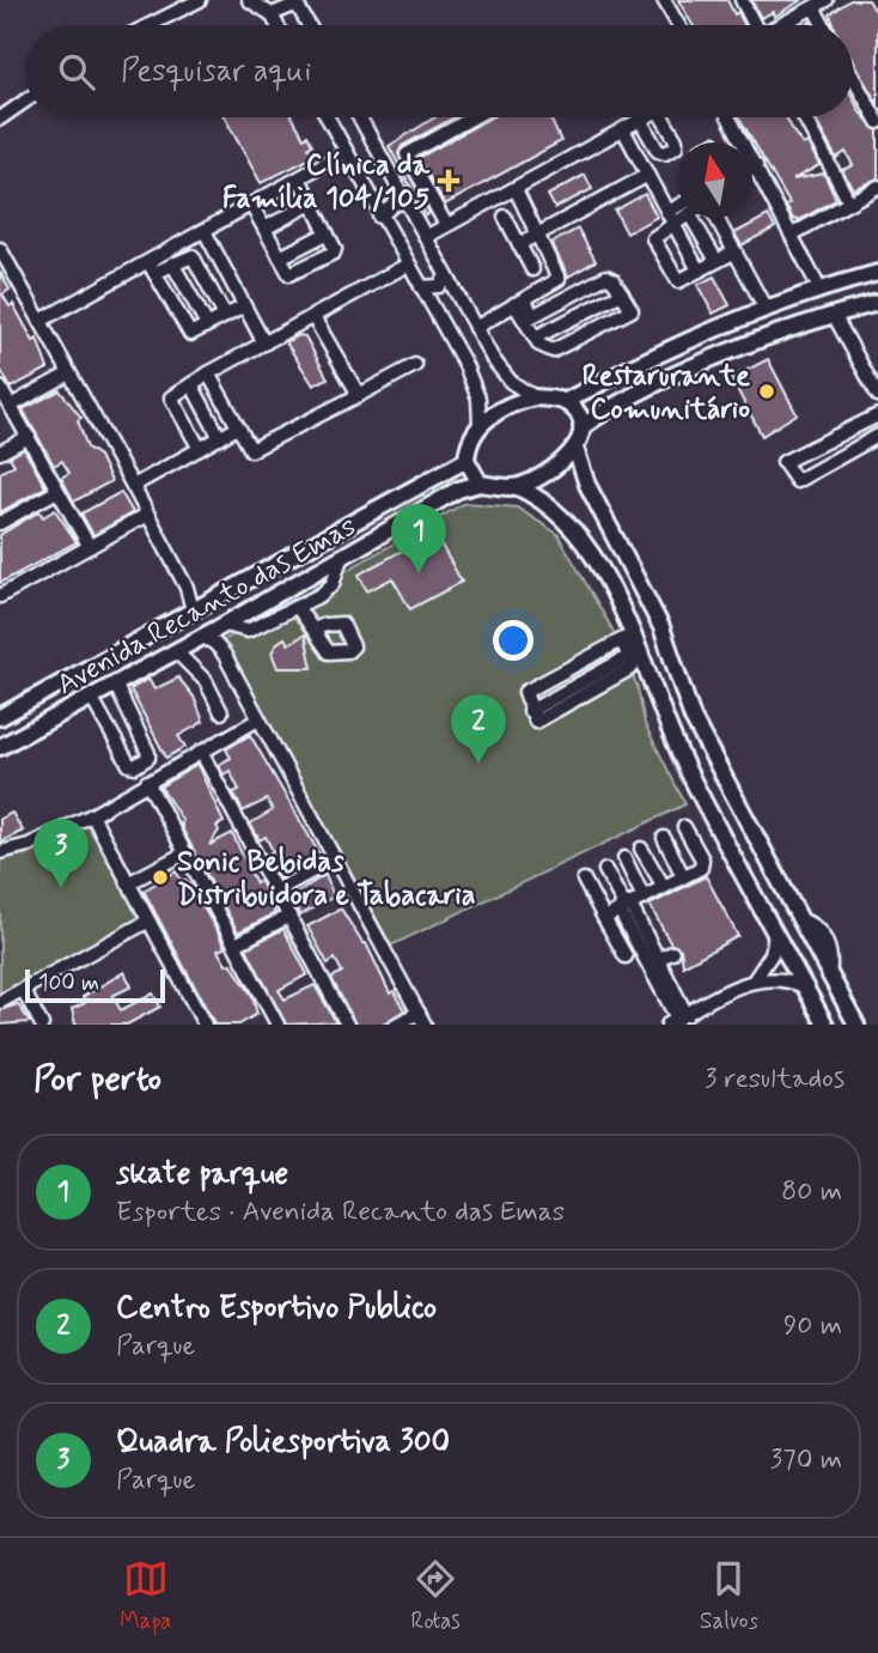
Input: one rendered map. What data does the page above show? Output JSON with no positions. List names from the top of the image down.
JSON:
{
  "streets": {
    "main road": ["Avenida Recanto das Emas"]
  },
  "places": {
    "health": ["Clínica da Família 104/105"],
    "other": ["Restarurante Comunitário", "Sonic Bebidas Distribuidora e Tabacaria"]
  },
  "scale_bar": "100 m",
  "north": "top",
  "page": {
    "search": "Pesquisar aqui",
    "pins": ["1", "2", "3"],
    "scale": "100 m",
    "heading": ["Por perto", "3 resultados"],
    "list": [
      {
        "mark": "1",
        "name": "skate parque",
        "note": "Esportes · Avenida Recanto das Emas",
        "value": "80 m"
      },
      {
        "mark": "2",
        "name": "Centro Esportivo Publico",
        "note": "Parque",
        "value": "90 m"
      },
      {
        "mark": "3",
        "name": "Quadra Poliesportiva 300",
        "note": "Parque",
        "value": "370 m"
      }
    ],
    "nav": ["Mapa", "Rotas", "Salvos"]
  }
}
